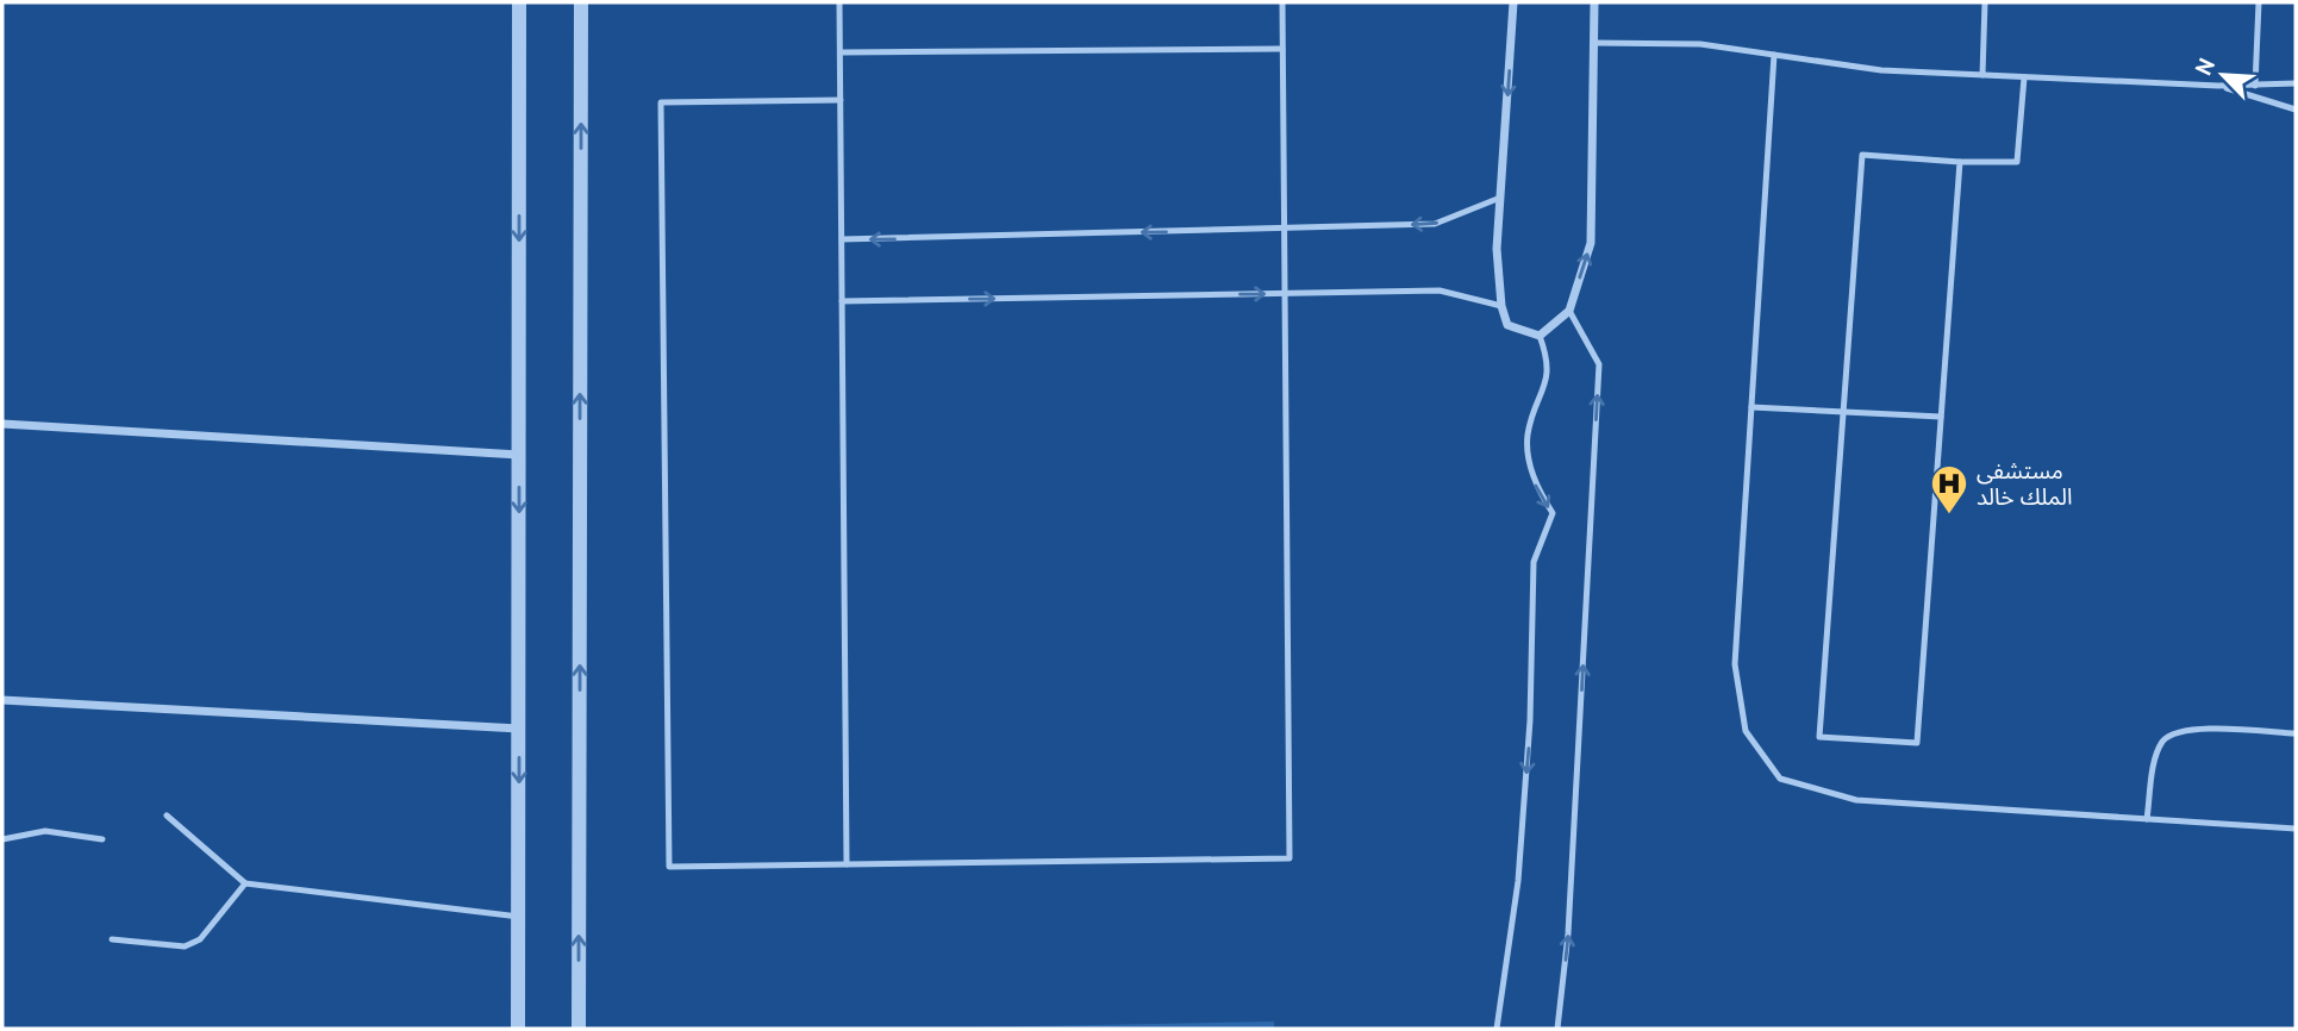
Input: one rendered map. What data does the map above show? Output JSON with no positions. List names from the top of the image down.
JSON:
{
  "places": {
    "hospital": ["مستشفى الملك خالد"]
  },
  "north": "top left"
}
